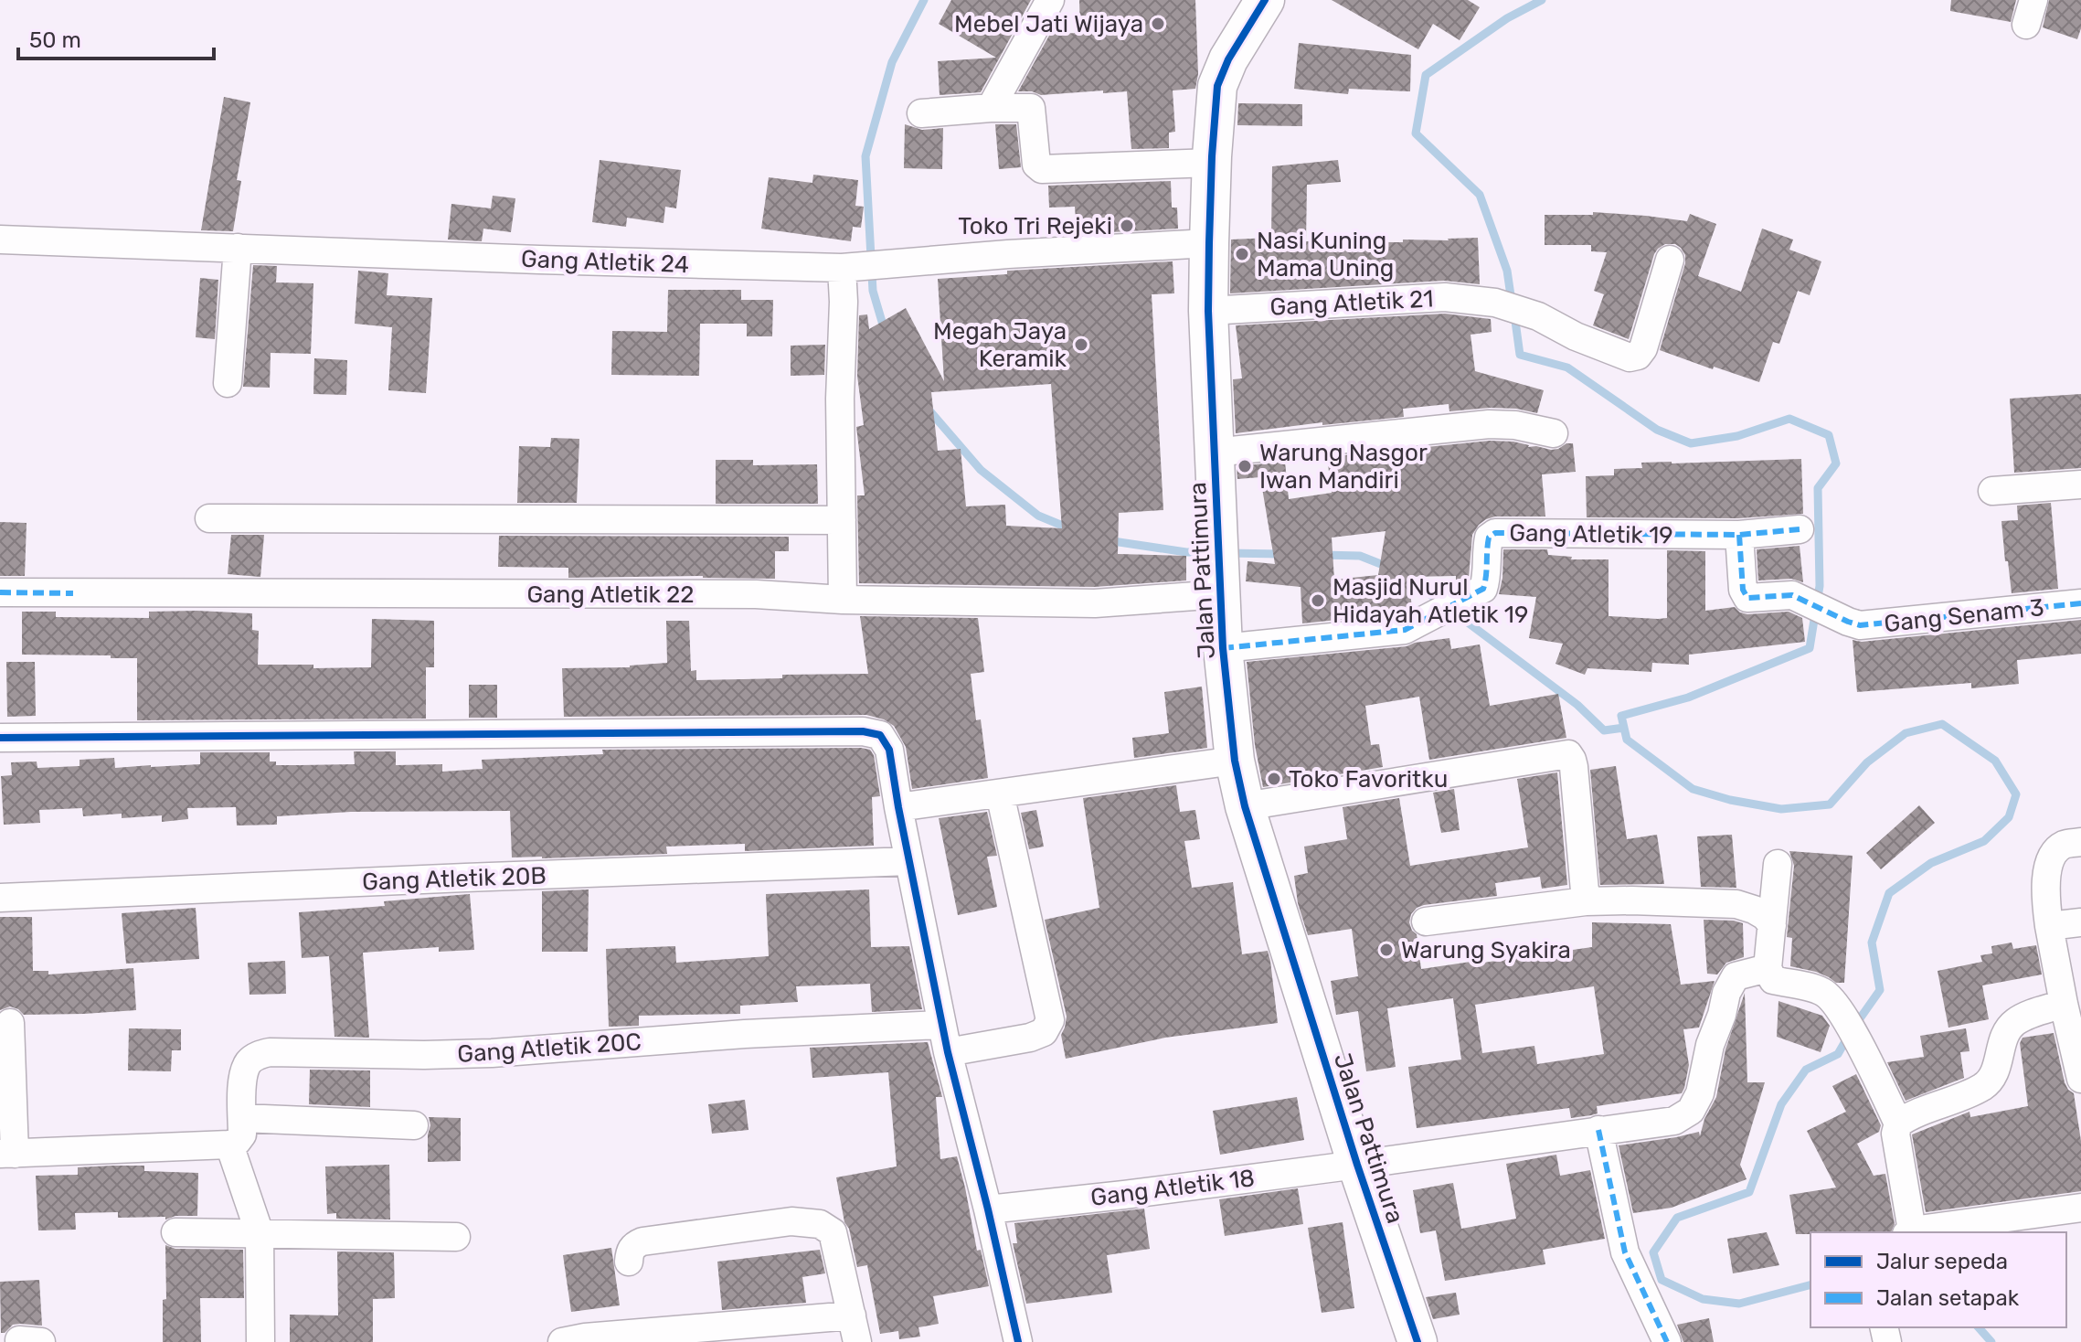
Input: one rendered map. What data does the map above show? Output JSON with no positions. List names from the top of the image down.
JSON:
{
  "streets": {
    "street": [
      "Gang Atletik 24",
      "Gang Atletik 21",
      "Gang Atletik 19",
      "Jalan Pattimura",
      "Gang Atletik 22",
      "Gang Senam 3",
      "Gang Atletik 20B",
      "Gang Atletik 20C",
      "Gang Atletik 18"
    ]
  },
  "crossings": [
    ["Gang Atletik 24", "Jalan Pattimura"],
    ["Gang Atletik 21", "Jalan Pattimura"],
    ["Gang Atletik 19", "Jalan Pattimura"],
    ["Gang Atletik 19", "Gang Senam 3"],
    ["Jalan Pattimura", "Gang Atletik 22"],
    ["Jalan Pattimura", "Gang Atletik 18"]
  ],
  "places": [
    "Mebel Jati Wijaya",
    "Toko Tri Rejeki",
    "Nasi Kuning Mama Uning",
    "Megah Jaya Keramik",
    "Warung Nasgor Iwan Mandiri",
    "Masjid Nurul Hidayah Atletik 19",
    "Toko Favoritku",
    "Warung Syakira"
  ],
  "legend": ["Jalur sepeda", "Jalan setapak"],
  "scale_bar": "50 m"
}
